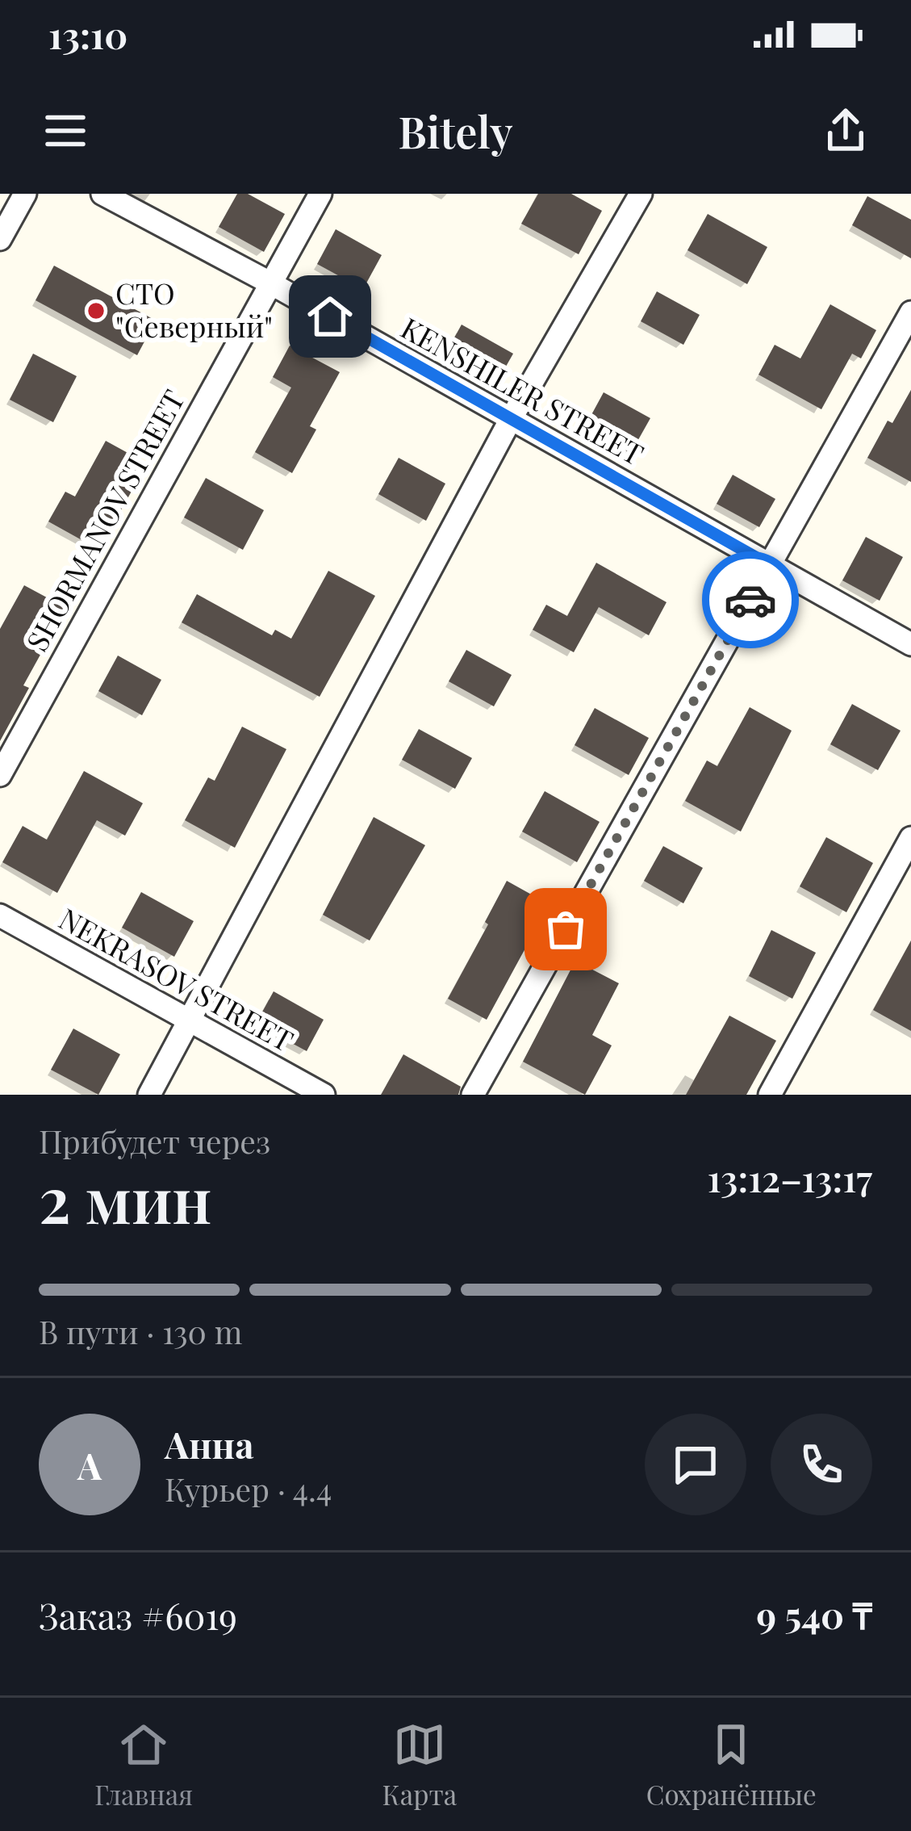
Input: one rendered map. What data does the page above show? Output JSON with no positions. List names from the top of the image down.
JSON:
{
  "streets": {
    "street": ["KENSHILER STREET", "SHORMANOV STREET", "NEKRASOV STREET"]
  },
  "crossings": [
    ["KENSHILER STREET", "SHORMANOV STREET"]
  ],
  "places": ["СТО \"Северный\""],
  "page": {
    "status": "13:10",
    "header": "Bitely",
    "heading": ["2 мин", "Прибудет через", "13:12–13:17"],
    "panel": [
      "Анна",
      "Курьер · 4.4",
      "Заказ #6019",
      "9 540 ₸"
    ],
    "bar": "В пути · 130 m",
    "round": "А",
    "tabs": ["Главная", "Карта", "Сохранённые"]
  }
}
